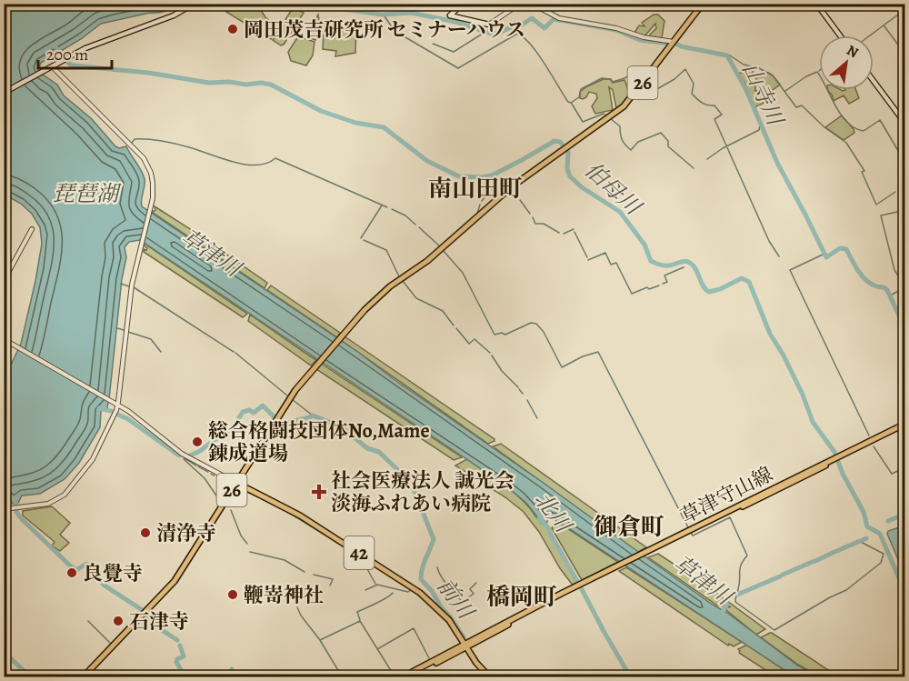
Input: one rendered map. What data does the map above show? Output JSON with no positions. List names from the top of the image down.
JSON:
{
  "streets": {
    "main road": ["26", "草津守山線", "42"]
  },
  "crossings": [
    ["26", "42"],
    ["草津守山線", "42"]
  ],
  "districts": ["南山田町", "御倉町", "橋岡町"],
  "water": [
    "山寺川",
    "伯母川",
    "琵琶湖",
    "草津川",
    "北川",
    "前川"
  ],
  "places": {
    "other": [
      "岡田茂吉研究所 セミナーハウス",
      "総合格闘技団体No,Mame 錬成道場",
      "清浄寺",
      "良覺寺",
      "鞭嵜神社",
      "石津寺"
    ],
    "health": ["社会医療法人 誠光会 淡海ふれあい病院"]
  },
  "scale_bar": "200 m",
  "north": "top right"
}
